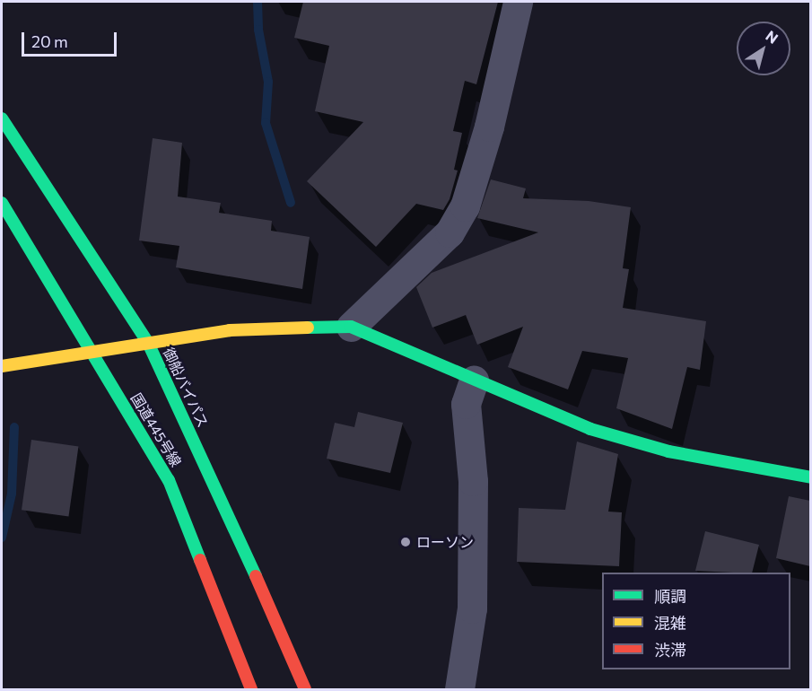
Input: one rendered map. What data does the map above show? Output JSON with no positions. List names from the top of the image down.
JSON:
{
  "streets": {
    "main road": ["御船バイパス", "国道445号線"]
  },
  "places": ["ローソン"],
  "legend": ["順調", "混雑", "渋滞"],
  "scale_bar": "20 m",
  "north": "top right"
}
